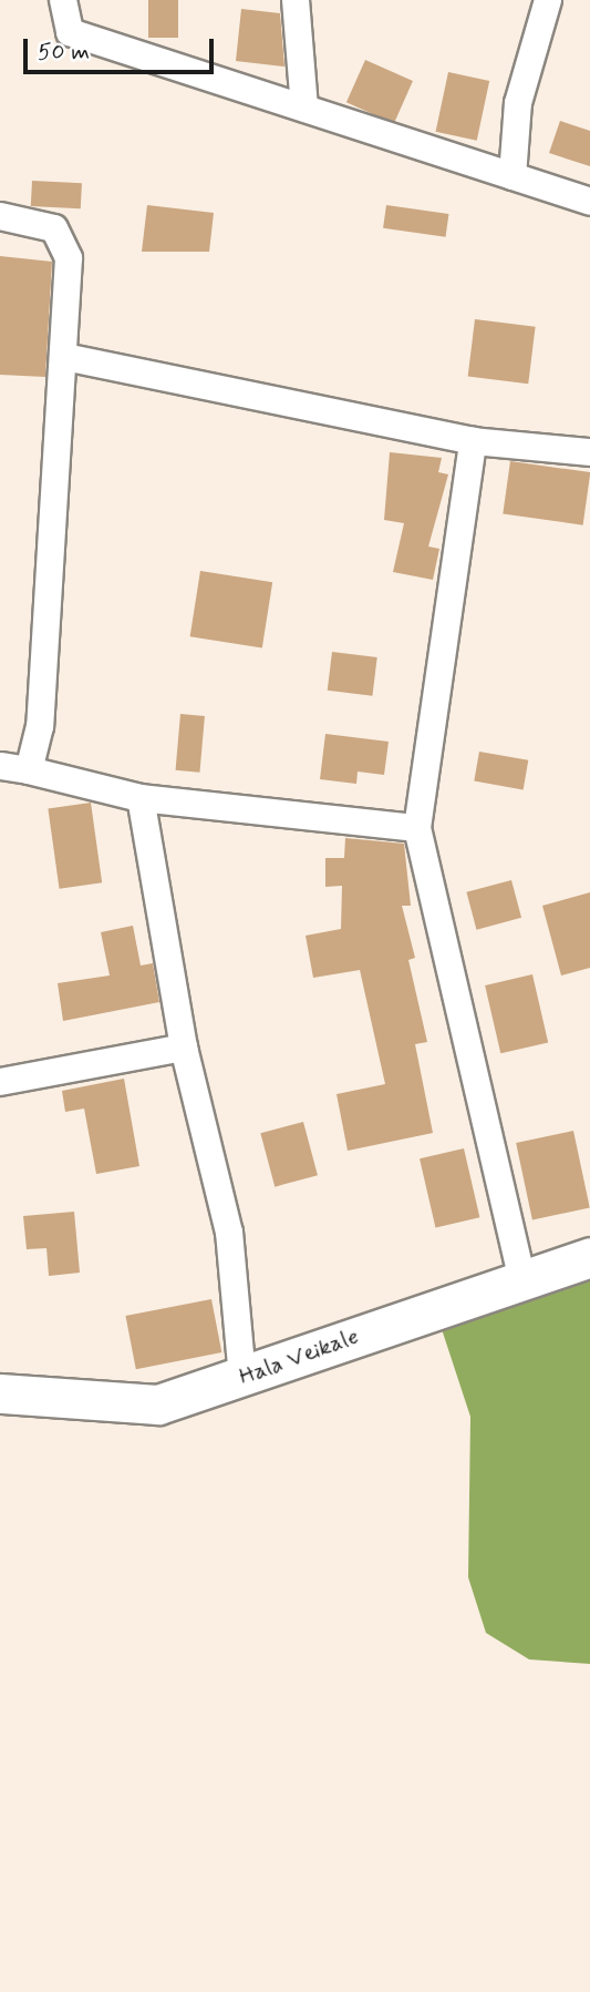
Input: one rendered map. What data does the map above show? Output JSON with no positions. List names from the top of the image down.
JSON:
{
  "streets": {
    "street": ["Hala Veikale"]
  },
  "scale_bar": "50 m"
}
